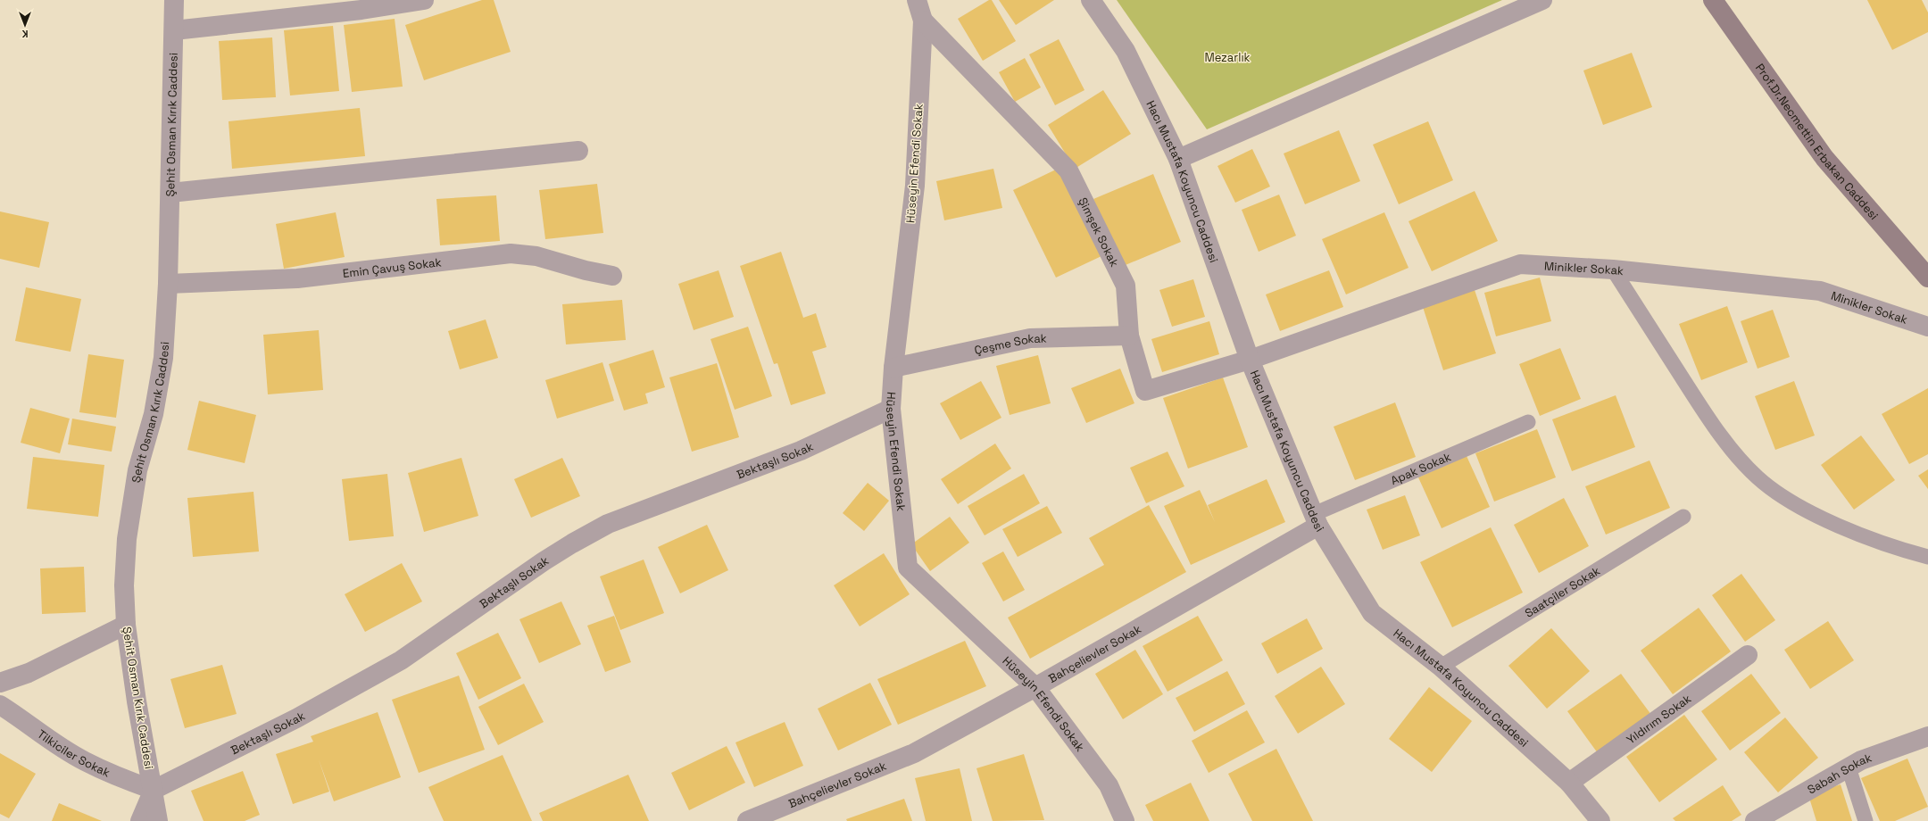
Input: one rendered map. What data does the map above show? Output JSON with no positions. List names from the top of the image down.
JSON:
{
  "streets": {
    "main road": ["Prof.Dr.Necmettin Erbakan Caddesi"],
    "street": [
      "Şehit Osman Kırık Caddesi",
      "Hüseyin Efendi Sokak",
      "Hacı Mustafa Koyuncu Caddesi",
      "Şimşek Sokak",
      "Emin Çavuş Sokak",
      "Minikler Sokak",
      "Çeşme Sokak",
      "Bektaşlı Sokak",
      "Bahçelievler Sokak",
      "Yıldırım Sokak",
      "Tilkiciler Sokak",
      "Sabah Sokak"
    ],
    "lane": ["Apak Sokak", "Saatçiler Sokak"]
  },
  "crossings": [
    ["Şehit Osman Kırık Caddesi", "Emin Çavuş Sokak"],
    ["Şehit Osman Kırık Caddesi", "Bektaşlı Sokak"],
    ["Şehit Osman Kırık Caddesi", "Tilkiciler Sokak"],
    ["Hüseyin Efendi Sokak", "Şimşek Sokak"],
    ["Hüseyin Efendi Sokak", "Çeşme Sokak"],
    ["Hüseyin Efendi Sokak", "Bektaşlı Sokak"],
    ["Hüseyin Efendi Sokak", "Bahçelievler Sokak"],
    ["Hacı Mustafa Koyuncu Caddesi", "Şimşek Sokak"],
    ["Hacı Mustafa Koyuncu Caddesi", "Minikler Sokak"],
    ["Hacı Mustafa Koyuncu Caddesi", "Apak Sokak"],
    ["Hacı Mustafa Koyuncu Caddesi", "Saatçiler Sokak"],
    ["Hacı Mustafa Koyuncu Caddesi", "Bahçelievler Sokak"],
    ["Hacı Mustafa Koyuncu Caddesi", "Yıldırım Sokak"],
    ["Şimşek Sokak", "Minikler Sokak"],
    ["Şimşek Sokak", "Çeşme Sokak"],
    ["Bektaşlı Sokak", "Tilkiciler Sokak"],
    ["Apak Sokak", "Bahçelievler Sokak"]
  ],
  "parks": ["Mezarlık"],
  "north": "bottom"
}
